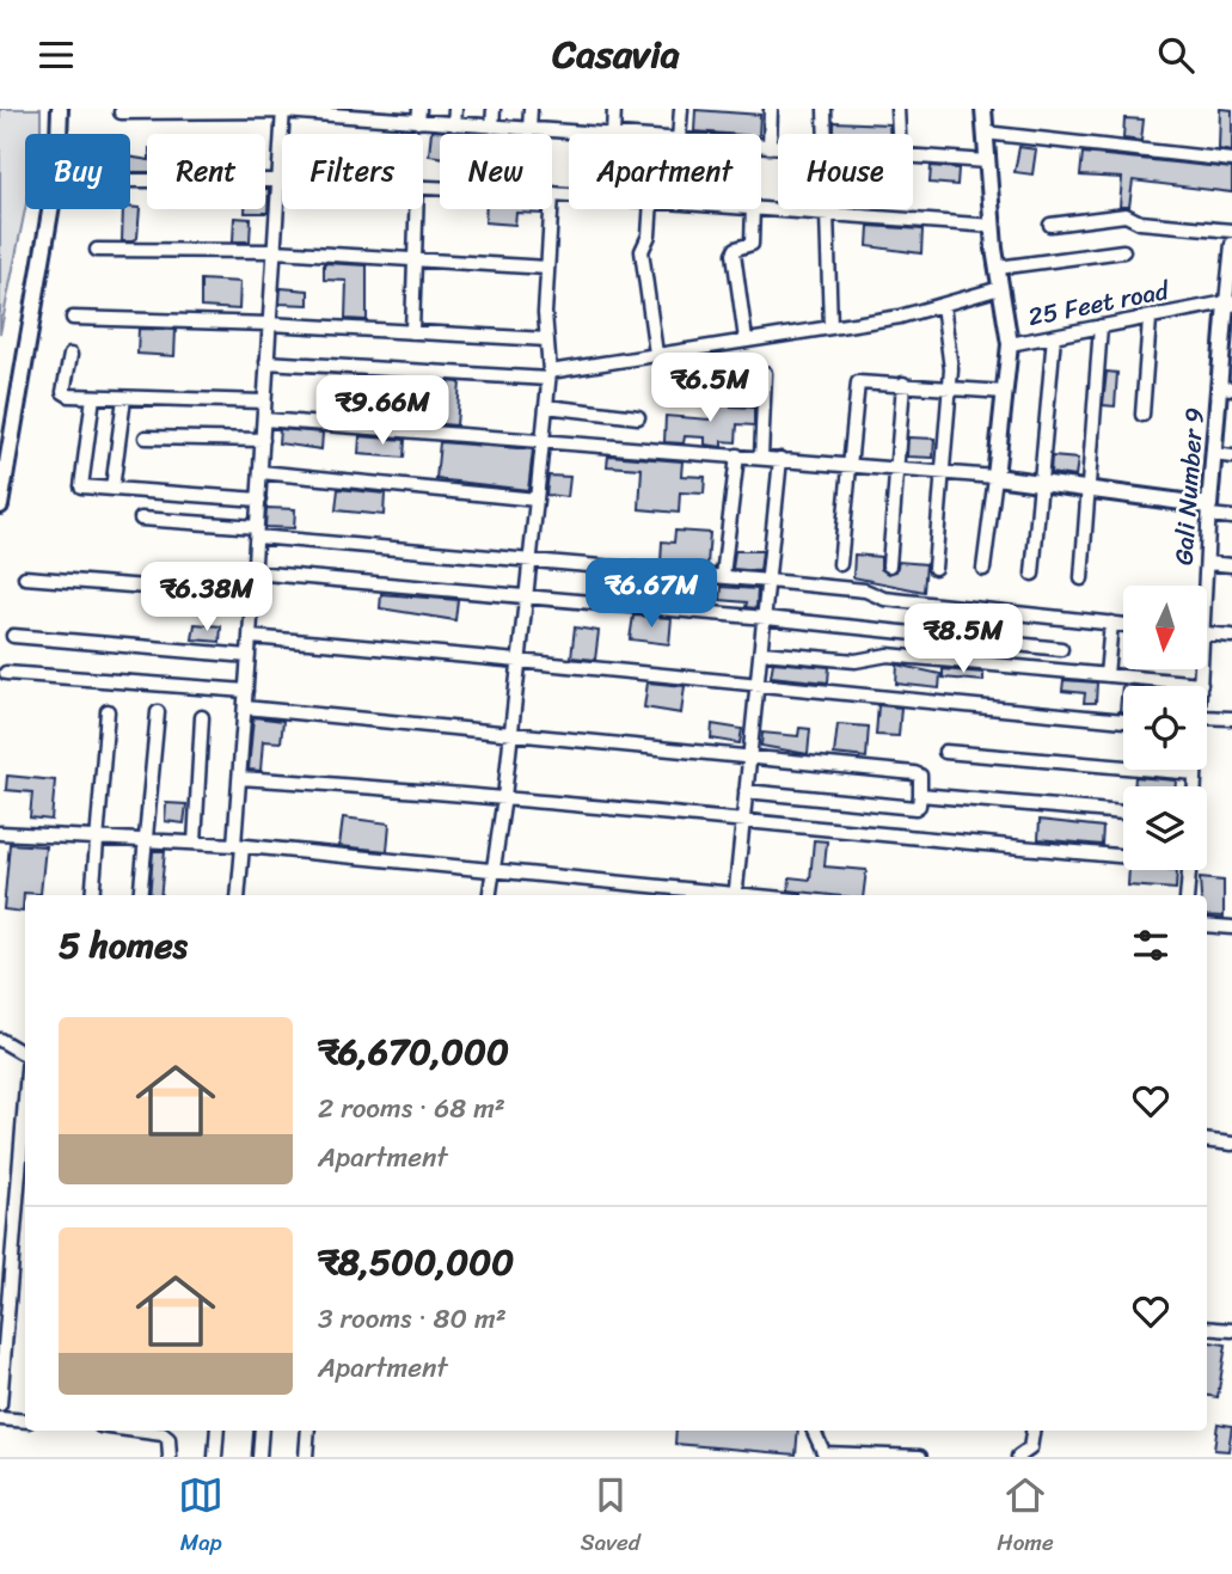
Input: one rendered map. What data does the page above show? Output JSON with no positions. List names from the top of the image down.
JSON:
{
  "streets": {
    "street": ["25 Feet road", "Gali Number 9"]
  },
  "crossings": [
    ["25 Feet road", "Gali Number 9"]
  ],
  "north": "bottom",
  "page": {
    "header": "Casavia",
    "chip": [
      "Buy",
      "Rent",
      "Filters",
      "New",
      "Apartment",
      "House"
    ],
    "price": [
      "₹6.5M",
      "₹9.66M",
      "₹6.67M",
      "₹6.38M",
      "₹8.5M"
    ],
    "heading": "5 homes",
    "list": [
      {
        "name": "₹6,670,000",
        "note": "2 rooms · 68 m² · Apartment"
      },
      {
        "name": "₹8,500,000",
        "note": "3 rooms · 80 m² · Apartment"
      }
    ],
    "tabs": ["Map", "Saved", "Home"]
  }
}
